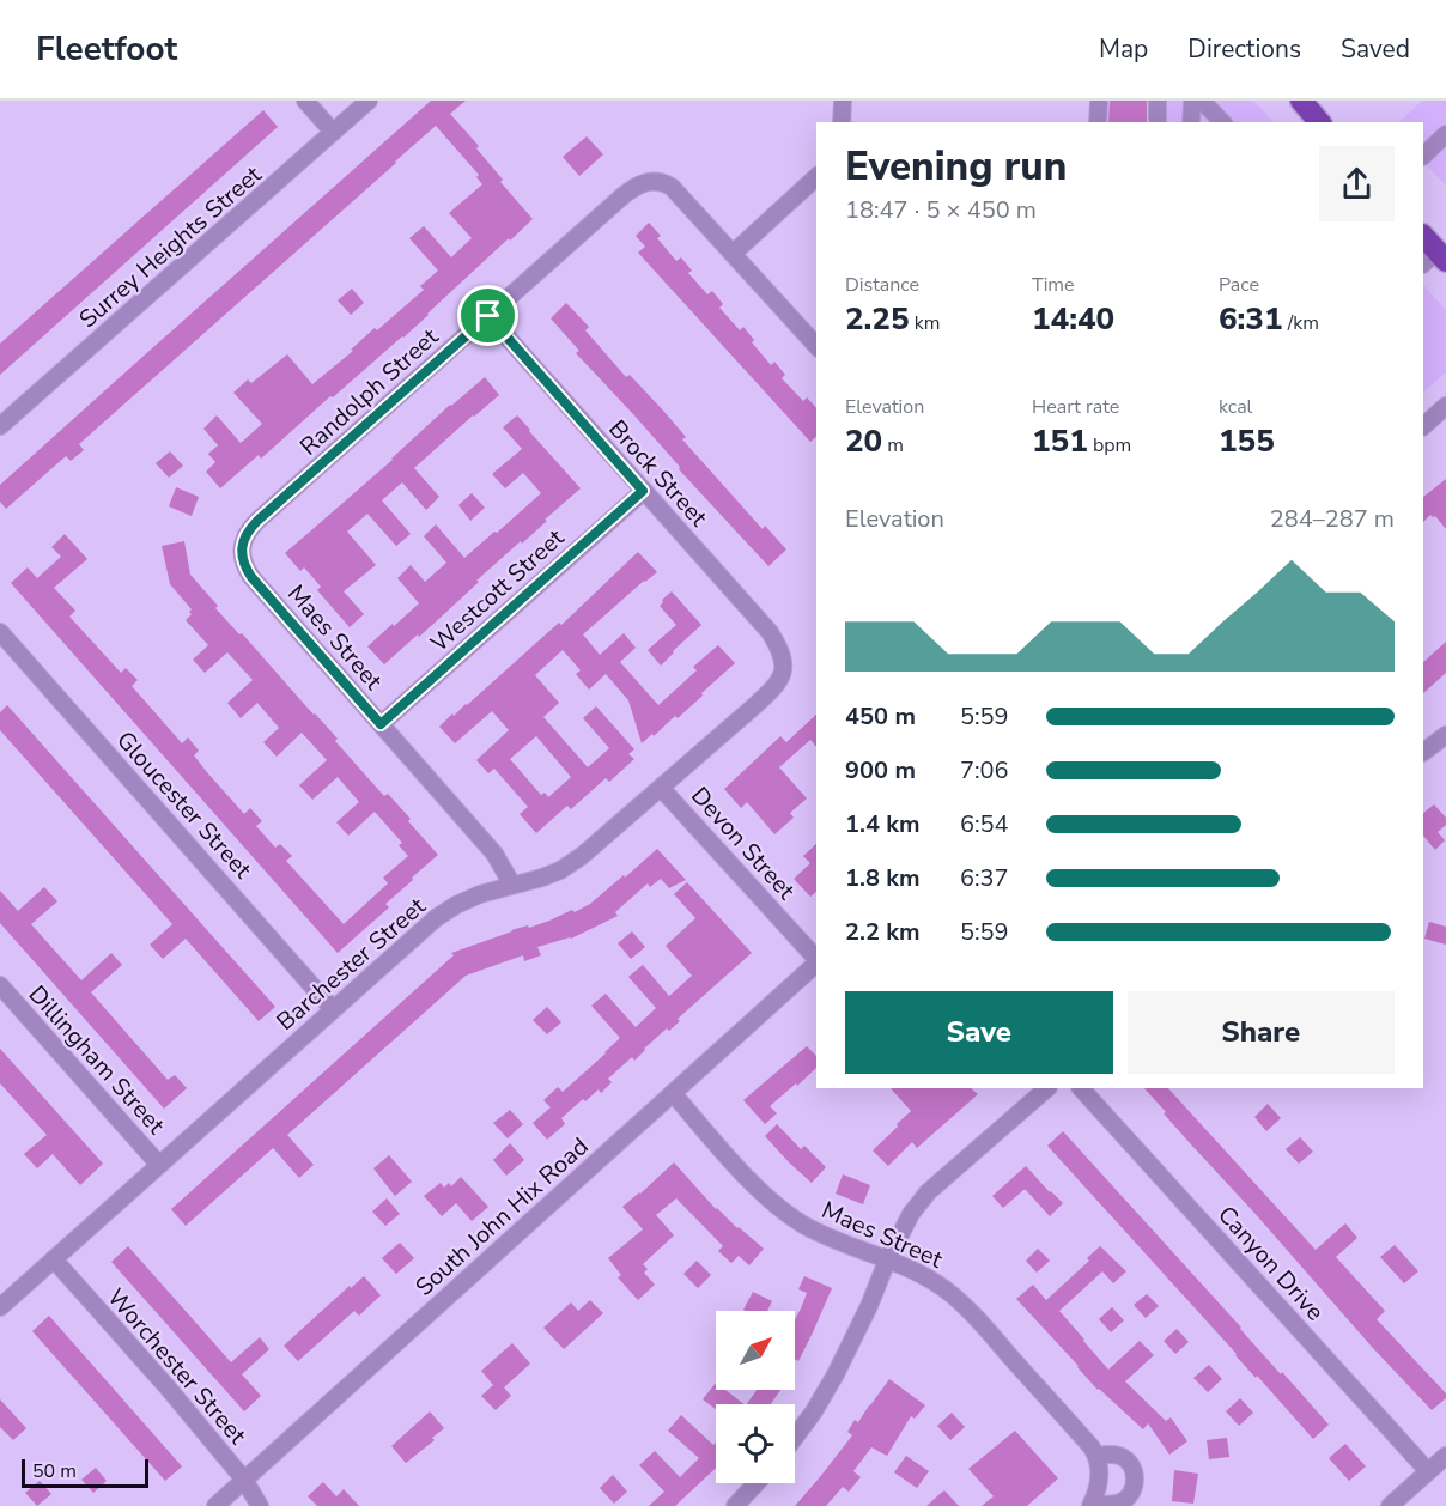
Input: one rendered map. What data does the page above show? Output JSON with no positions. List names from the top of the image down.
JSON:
{
  "streets": {
    "street": [
      "Surrey Heights Street",
      "Randolph Street",
      "Brock Street",
      "Westcott Street",
      "Maes Street",
      "Gloucester Street",
      "Devon Street",
      "Barchester Street",
      "Dillingham Street",
      "South John Hix Road",
      "Canyon Drive",
      "Worchester Street"
    ]
  },
  "crossings": [
    ["Randolph Street", "Brock Street"],
    ["Randolph Street", "Maes Street"],
    ["Brock Street", "Westcott Street"],
    ["Brock Street", "Barchester Street"],
    ["Westcott Street", "Maes Street"],
    ["Maes Street", "Barchester Street"],
    ["Maes Street", "South John Hix Road"],
    ["Gloucester Street", "Barchester Street"],
    ["Devon Street", "Barchester Street"],
    ["Barchester Street", "Dillingham Street"],
    ["Barchester Street", "Worchester Street"],
    ["South John Hix Road", "Worchester Street"]
  ],
  "scale_bar": "50 m",
  "north": "top right",
  "page": {
    "header": "Fleetfoot",
    "nav": ["Map", "Directions", "Saved"],
    "heading": ["Evening run", "18:47 · 5 × 450 m"],
    "stats": [
      ["Distance", "2.25 km"],
      ["Time", "14:40"],
      ["Pace", "6:31 /km"],
      ["Elevation", "20 m"],
      ["Heart rate", "151 bpm"],
      ["kcal", "155"]
    ],
    "chart": ["Elevation", "284–287 m"],
    "list": [
      {
        "name": "450 m",
        "note": "5:59"
      },
      {
        "name": "900 m",
        "note": "7:06"
      },
      {
        "name": "1.4 km",
        "note": "6:54"
      },
      {
        "name": "1.8 km",
        "note": "6:37"
      },
      {
        "name": "2.2 km",
        "note": "5:59"
      }
    ],
    "buttons": ["Save", "Share"],
    "scale": "50 m"
  }
}
